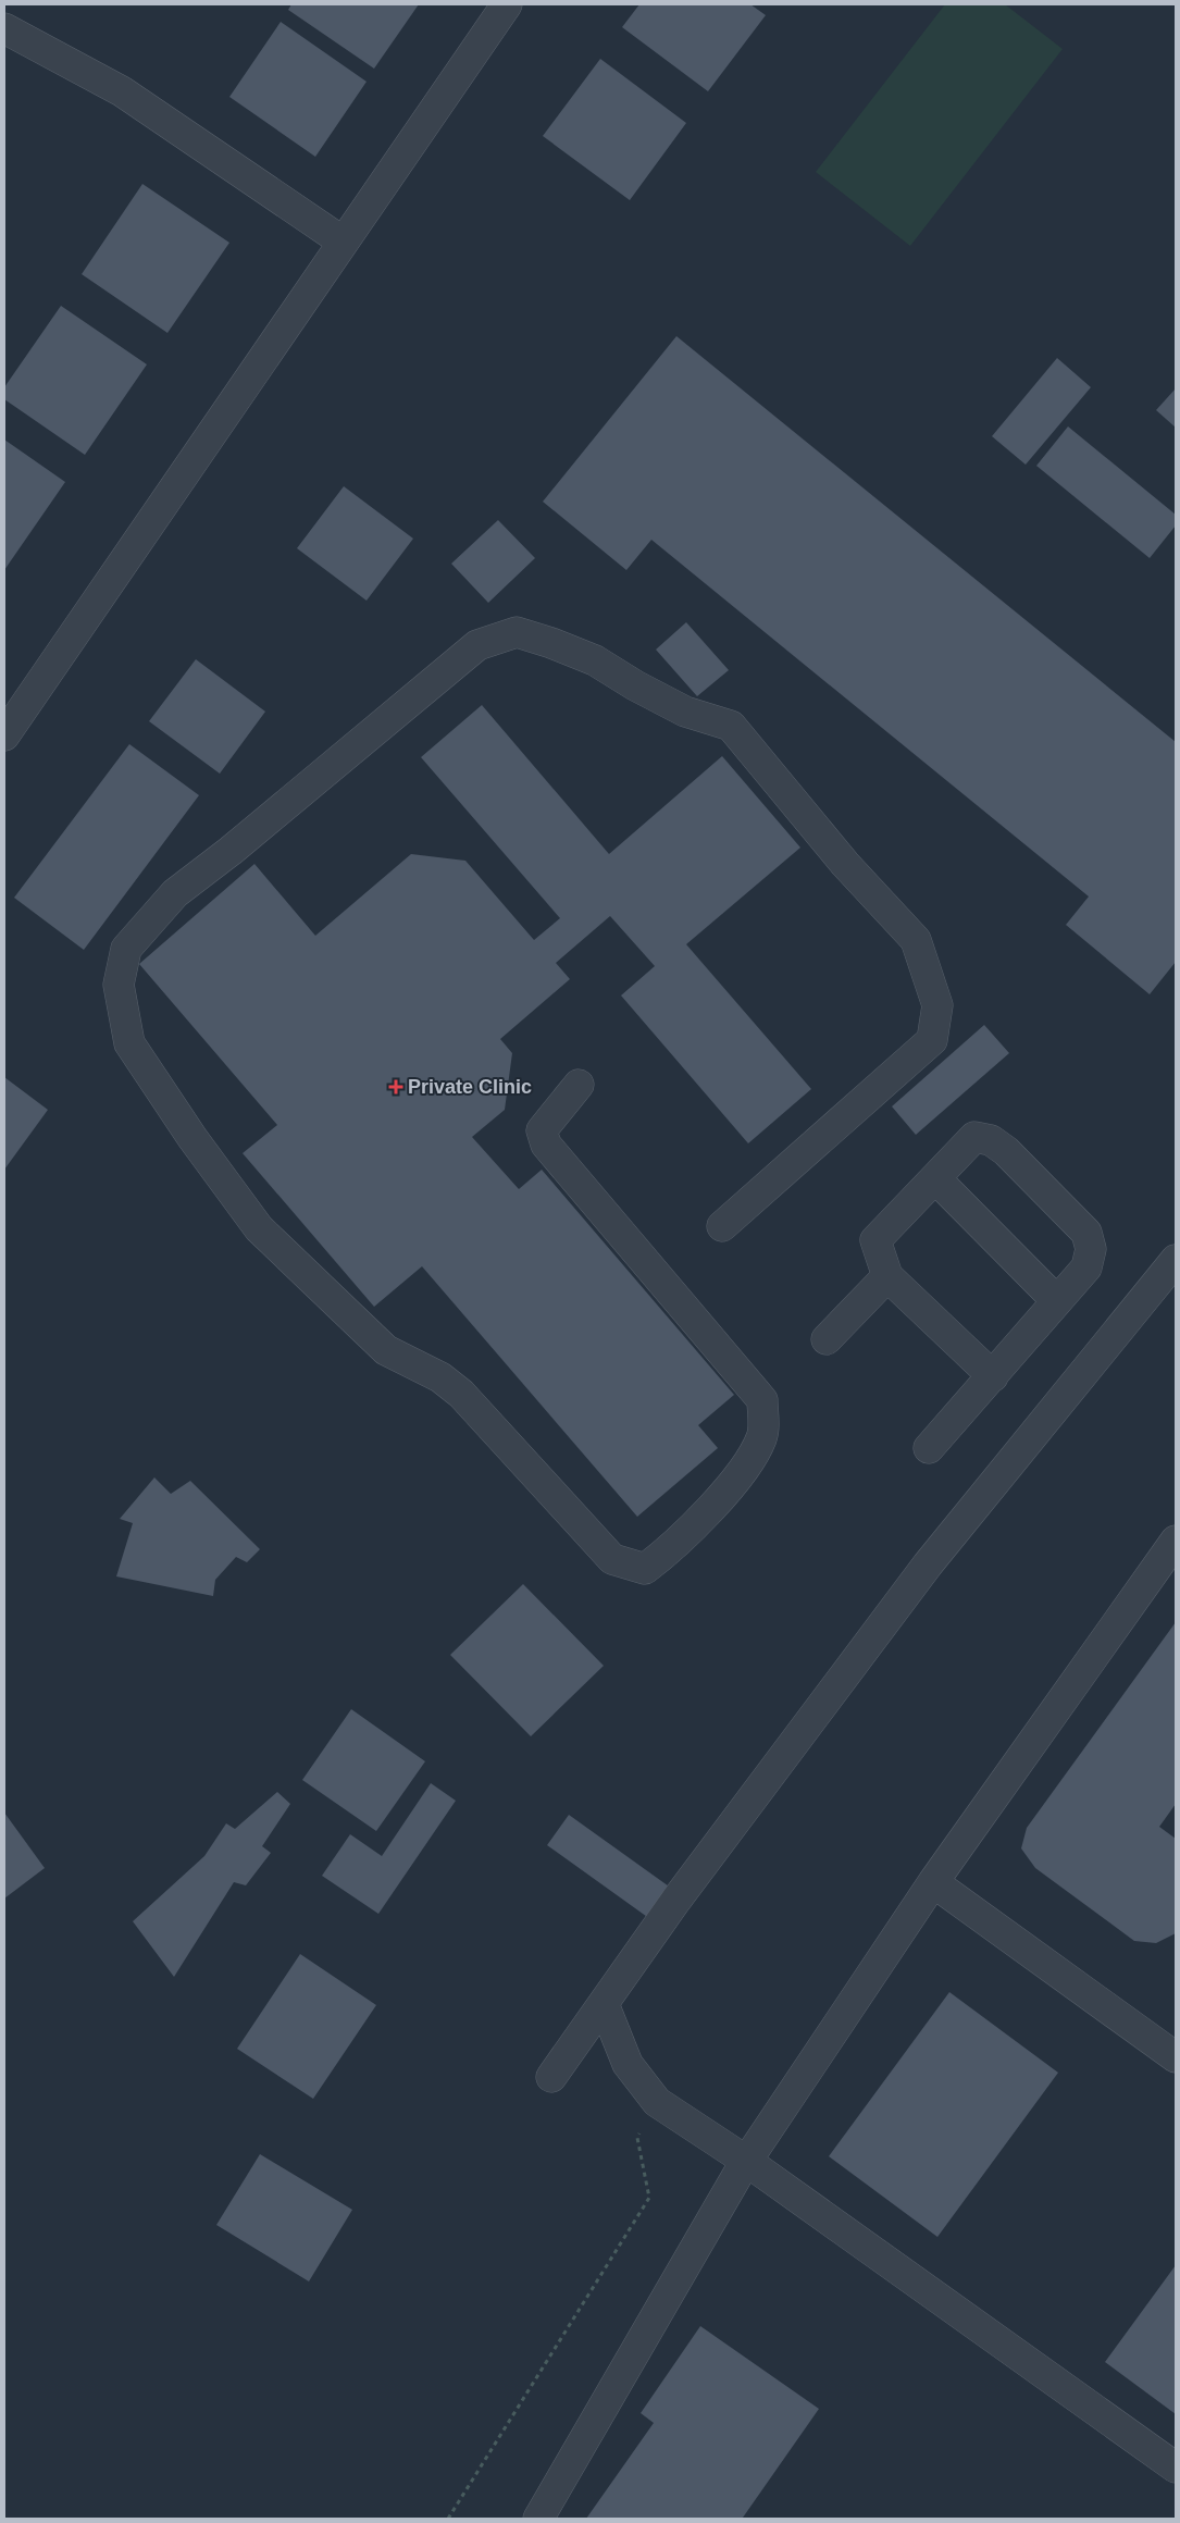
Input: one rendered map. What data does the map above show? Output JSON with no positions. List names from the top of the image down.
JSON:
{
  "places": {
    "health": ["Private Clinic"]
  }
}
